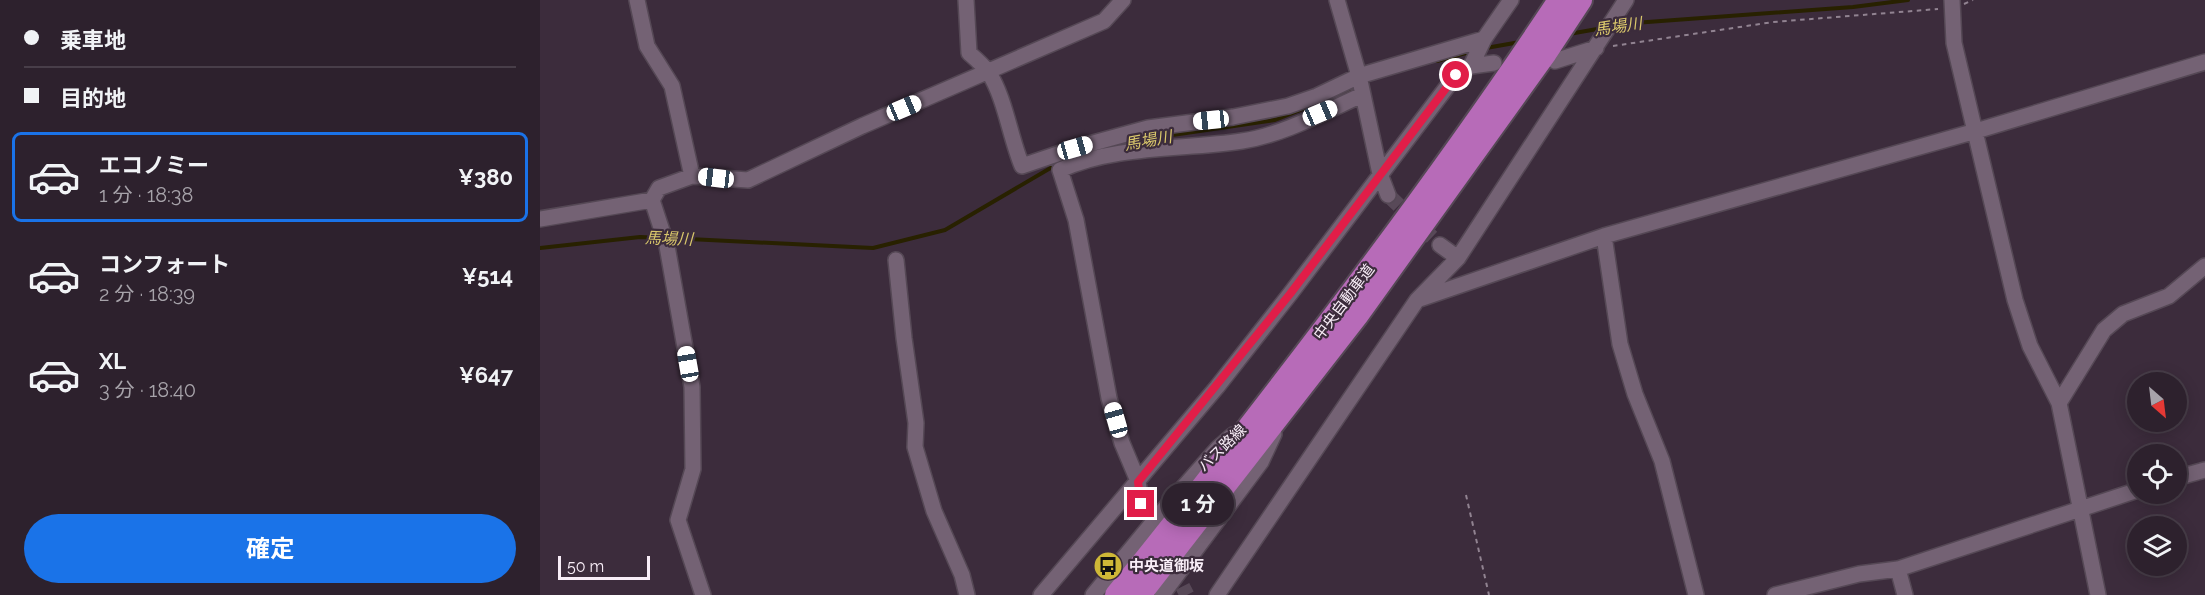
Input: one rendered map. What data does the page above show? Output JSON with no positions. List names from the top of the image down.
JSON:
{
  "streets": {
    "highway": ["中央自動車道"],
    "street": ["バス路線"]
  },
  "crossings": [
    ["中央自動車道", "バス路線"]
  ],
  "water": ["馬場川"],
  "places": {
    "bus stop": ["中央道御坂"]
  },
  "scale_bar": "50 m",
  "north": "bottom right",
  "page": {
    "banner": ["乗車地", "目的地"],
    "list": [
      {
        "name": "エコノミー",
        "note": "1 分 · 18:38",
        "value": "¥380"
      },
      {
        "name": "コンフォート",
        "note": "2 分 · 18:39",
        "value": "¥514"
      },
      {
        "name": "XL",
        "note": "3 分 · 18:40",
        "value": "¥647"
      }
    ],
    "bubble": "1 分",
    "buttons": "確定",
    "scale": "50 m"
  }
}
